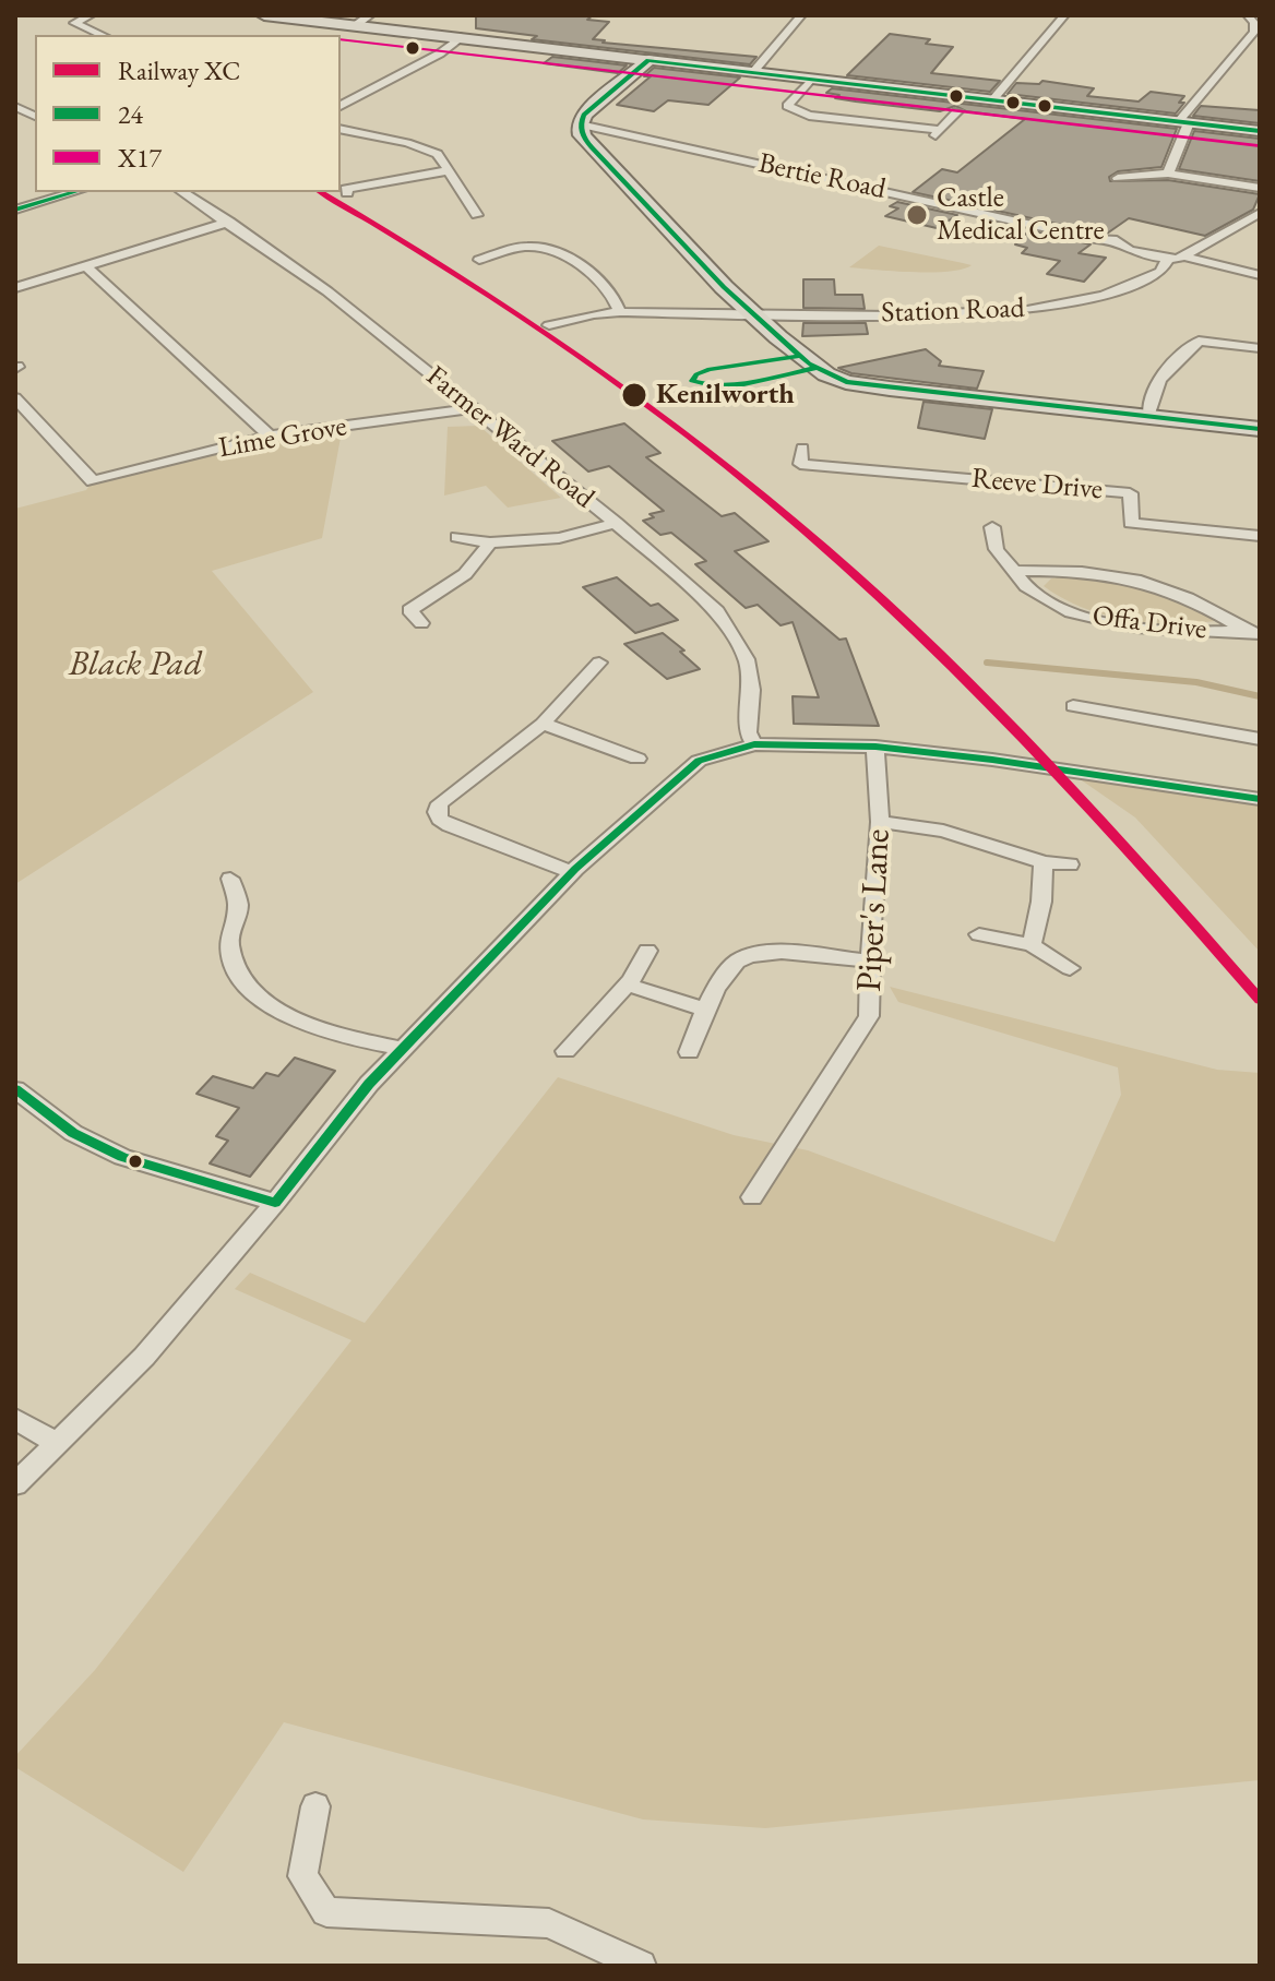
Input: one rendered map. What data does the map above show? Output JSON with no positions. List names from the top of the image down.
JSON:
{
  "streets": {
    "street": [
      "Bertie Road",
      "Station Road",
      "Lime Grove",
      "Farmer Ward Road",
      "Reeve Drive",
      "Offa Drive",
      "Piper's Lane"
    ]
  },
  "crossings": [
    ["Bertie Road", "Station Road"],
    ["Lime Grove", "Farmer Ward Road"]
  ],
  "parks": ["Black Pad"],
  "places": ["Castle Medical Centre", "Kenilworth"],
  "lines": ["transit line X17", "transit line 24", "rail line XC"],
  "legend": ["Railway XC", "24", "X17"]
}
